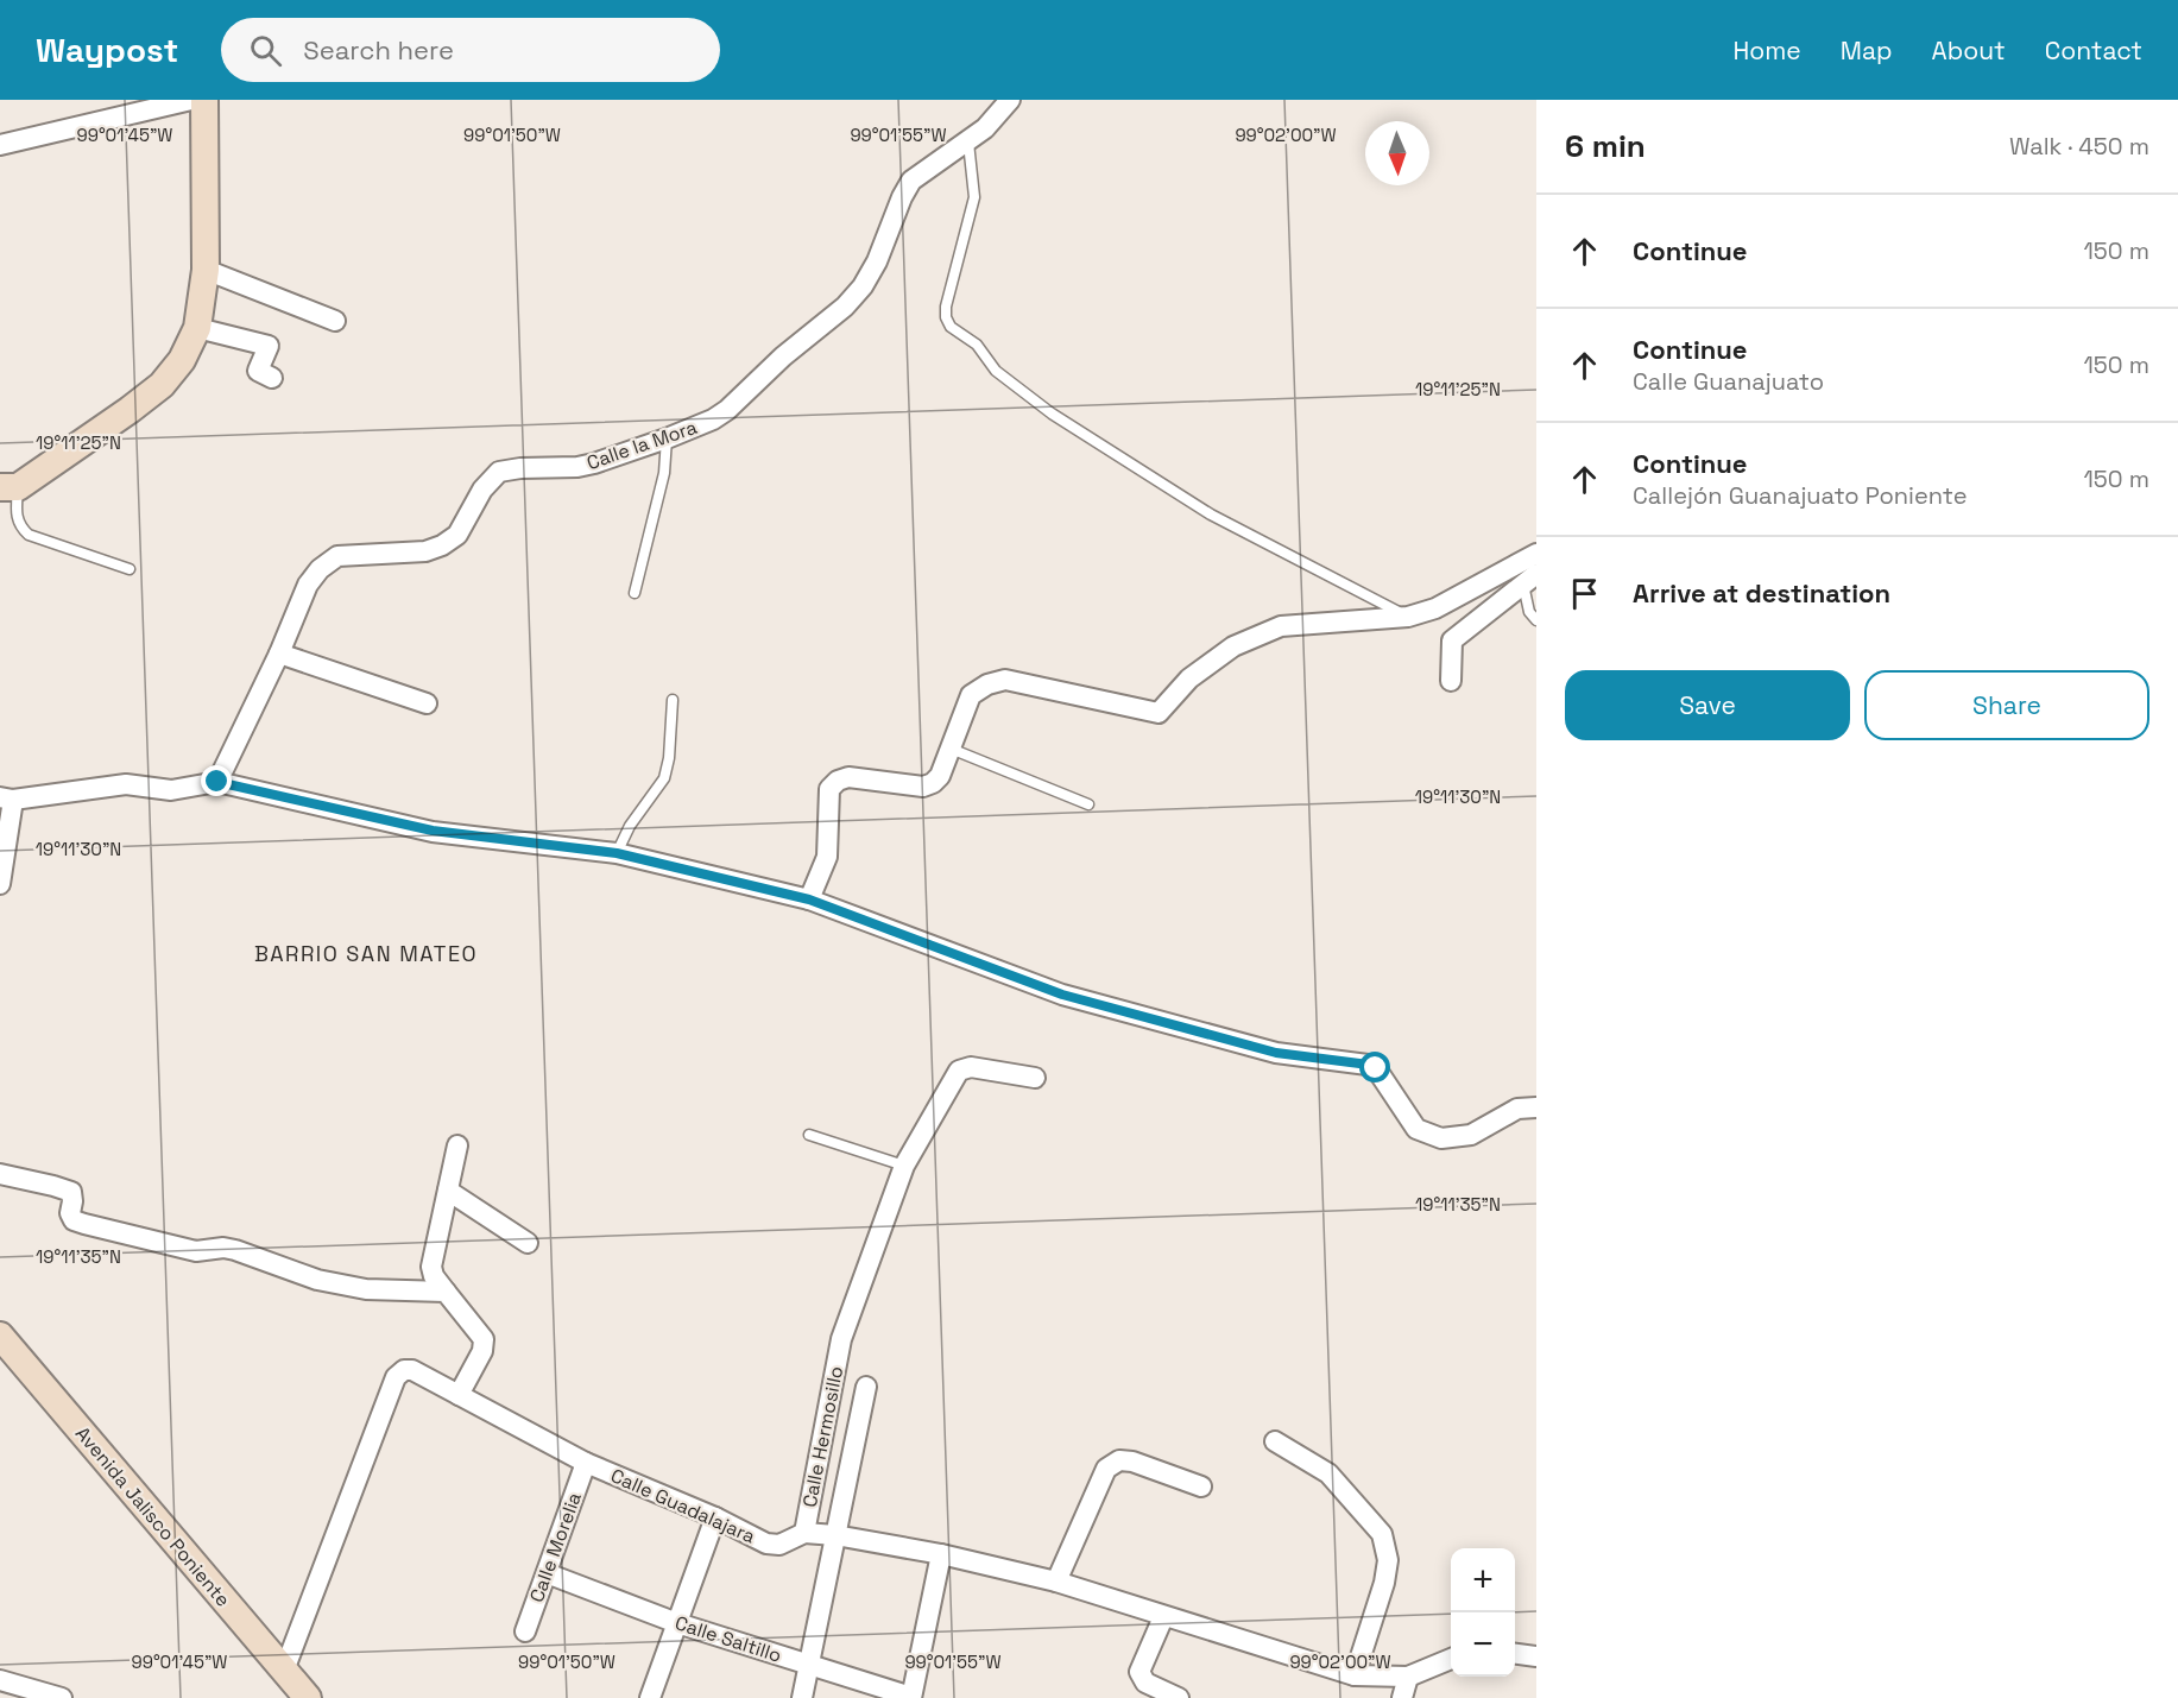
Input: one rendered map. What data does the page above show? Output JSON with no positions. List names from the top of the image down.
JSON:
{
  "streets": {
    "street": [
      "Calle la Mora",
      "Calle Hermosillo",
      "Calle Guadalajara",
      "Avenida Jalisco Poniente",
      "Calle Morelia",
      "Calle Saltillo"
    ]
  },
  "crossings": [
    ["Calle Hermosillo", "Calle Guadalajara"],
    ["Calle Guadalajara", "Avenida Jalisco Poniente"],
    ["Calle Guadalajara", "Calle Morelia"],
    ["Calle Guadalajara", "Calle Saltillo"],
    ["Calle Morelia", "Calle Saltillo"]
  ],
  "districts": ["BARRIO SAN MATEO"],
  "north": "bottom",
  "page": {
    "header": "Waypost",
    "search": "Search here",
    "nav": [
      "Home",
      "Map",
      "About",
      "Contact"
    ],
    "heading": ["6 min", "Walk · 450 m"],
    "list": [
      ["Continue", "150 m"],
      ["Continue", "Calle Guanajuato", "150 m"],
      ["Continue", "Callejón Guanajuato Poniente", "150 m"],
      "Arrive at destination"
    ],
    "buttons": ["Save", "Share"],
    "map_buttons": ["+", "−"]
  },
  "coordinates": [
    "99°01'45\"W",
    "99°01'50\"W",
    "99°01'55\"W",
    "99°02'00\"W",
    "19°11'25\"N",
    "19°11'30\"N",
    "19°11'35\"N"
  ]
}
